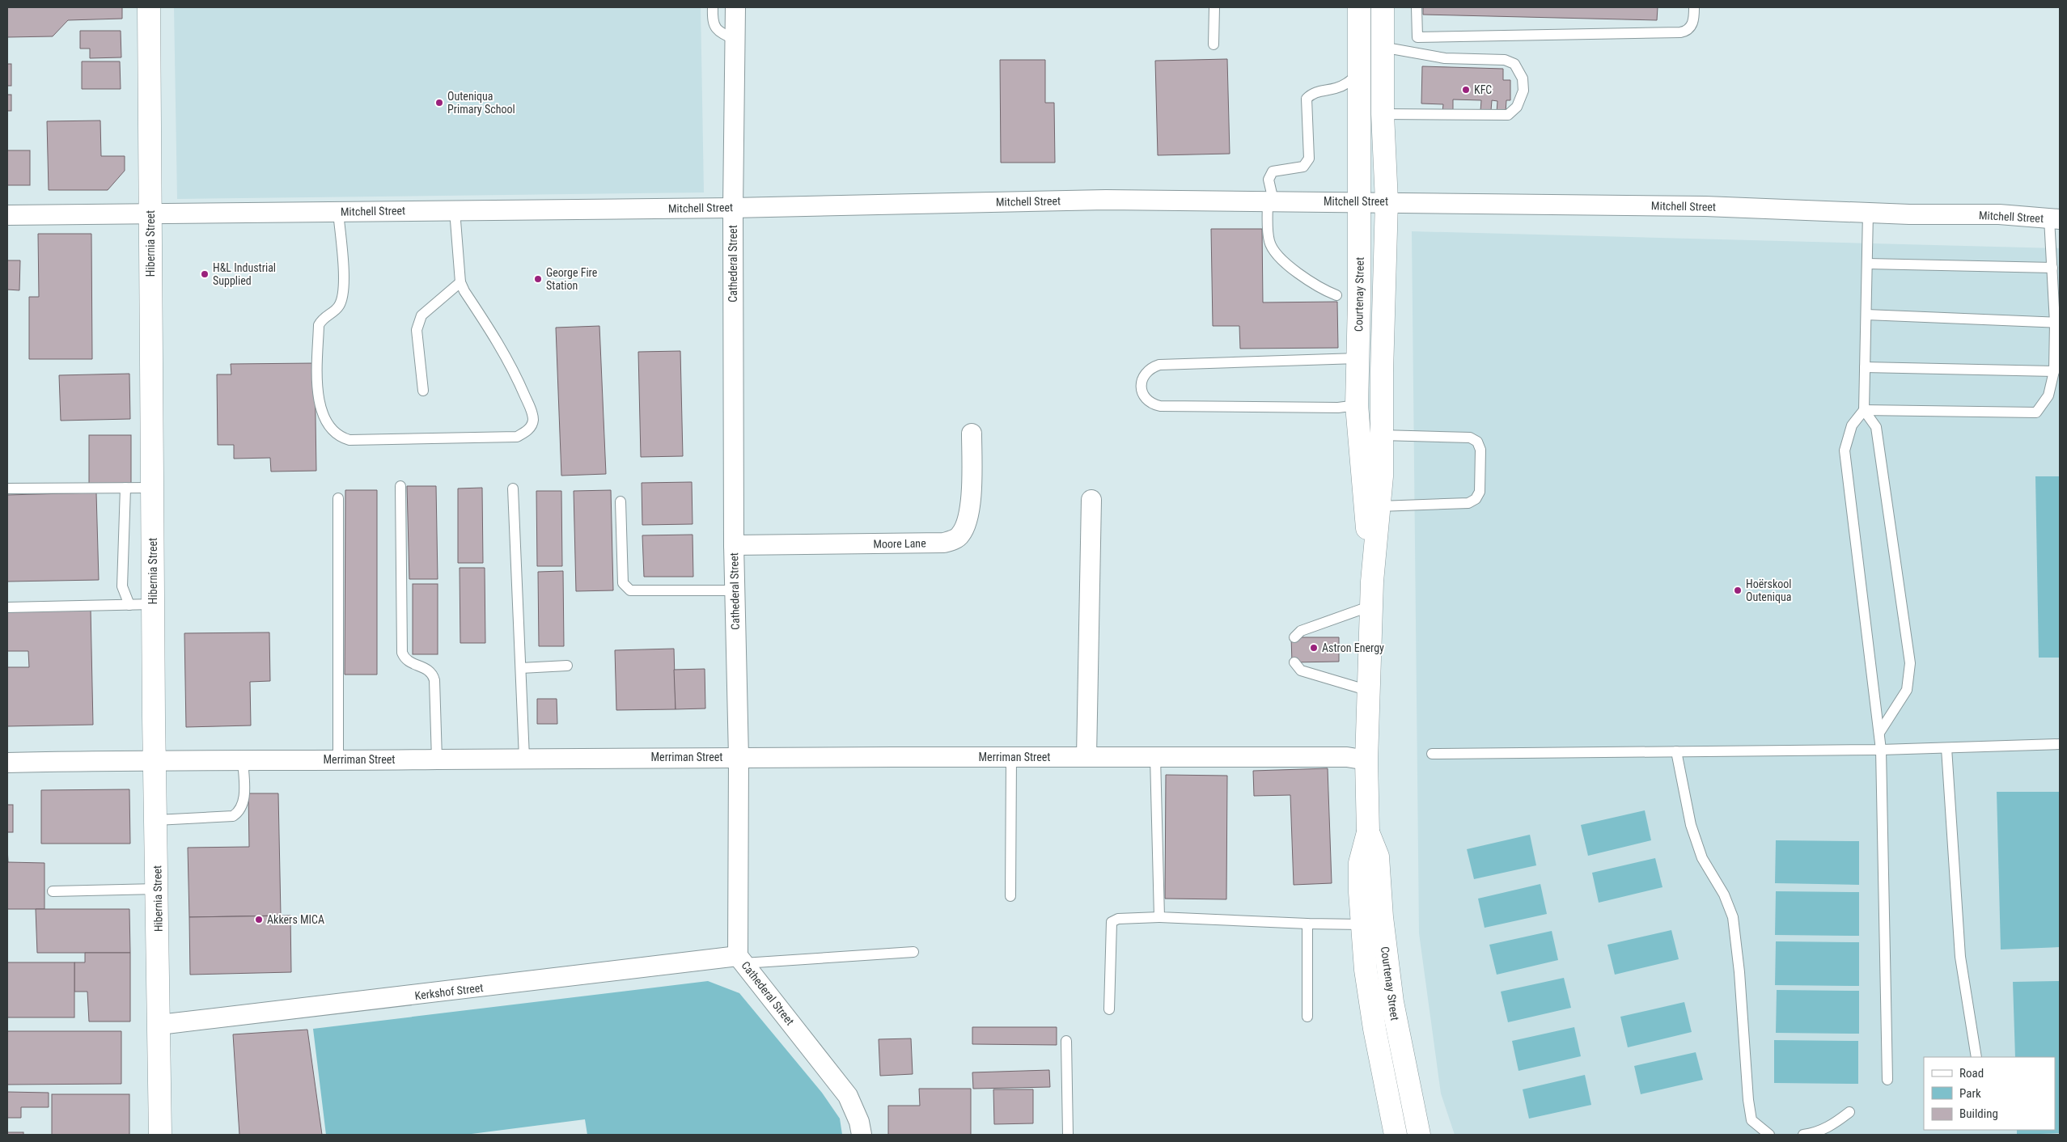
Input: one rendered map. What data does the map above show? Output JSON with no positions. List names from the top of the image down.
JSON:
{
  "streets": {
    "main road": ["Hibernia Street", "Courtenay Street"],
    "street": [
      "Mitchell Street",
      "Cathederal Street",
      "Moore Lane",
      "Merriman Street",
      "Kerkshof Street"
    ]
  },
  "crossings": [
    ["Mitchell Street", "Hibernia Street"],
    ["Mitchell Street", "Cathederal Street"],
    ["Mitchell Street", "Courtenay Street"],
    ["Hibernia Street", "Merriman Street"],
    ["Hibernia Street", "Kerkshof Street"],
    ["Cathederal Street", "Moore Lane"],
    ["Cathederal Street", "Merriman Street"],
    ["Cathederal Street", "Kerkshof Street"],
    ["Courtenay Street", "Merriman Street"]
  ],
  "places": [
    "KFC",
    "Outeniqua Primary School",
    "H&L Industrial Supplied",
    "George Fire Station",
    "Hoërskool Outeniqua",
    "Astron Energy",
    "Akkers MICA"
  ],
  "legend": ["Road", "Park", "Building"]
}
